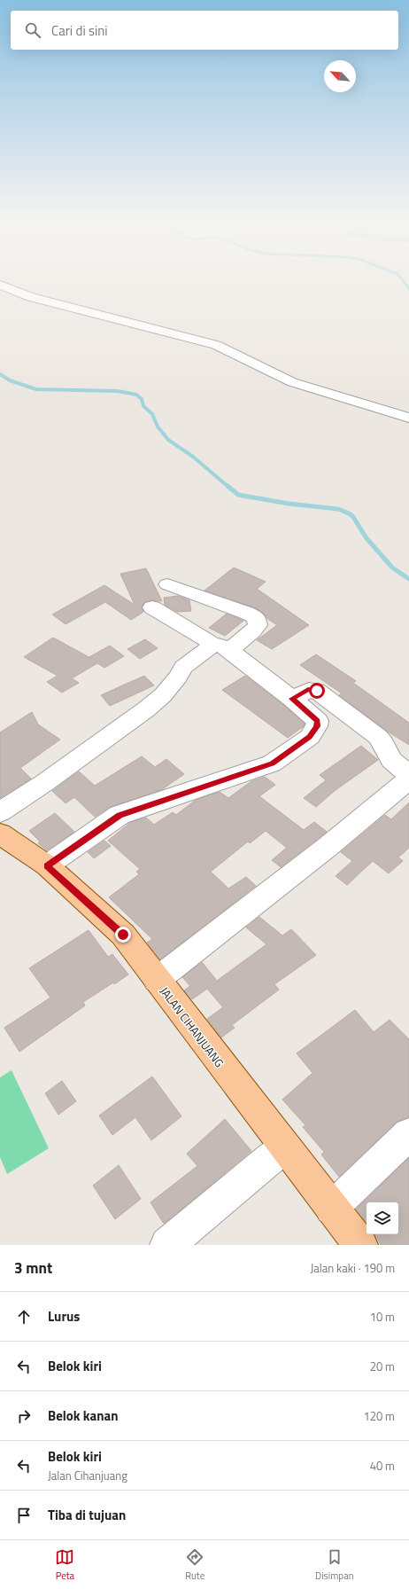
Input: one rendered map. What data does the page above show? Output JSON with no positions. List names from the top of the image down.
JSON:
{
  "streets": {
    "main road": ["JALAN CIHANJUANG"]
  },
  "north": "top left",
  "page": {
    "search": "Cari di sini",
    "heading": ["3 mnt", "Jalan kaki · 190 m"],
    "list": [
      ["Lurus", "10 m"],
      ["Belok kiri", "20 m"],
      ["Belok kanan", "120 m"],
      ["Belok kiri", "Jalan Cihanjuang", "40 m"],
      "Tiba di tujuan"
    ],
    "nav": ["Peta", "Rute", "Disimpan"]
  }
}
